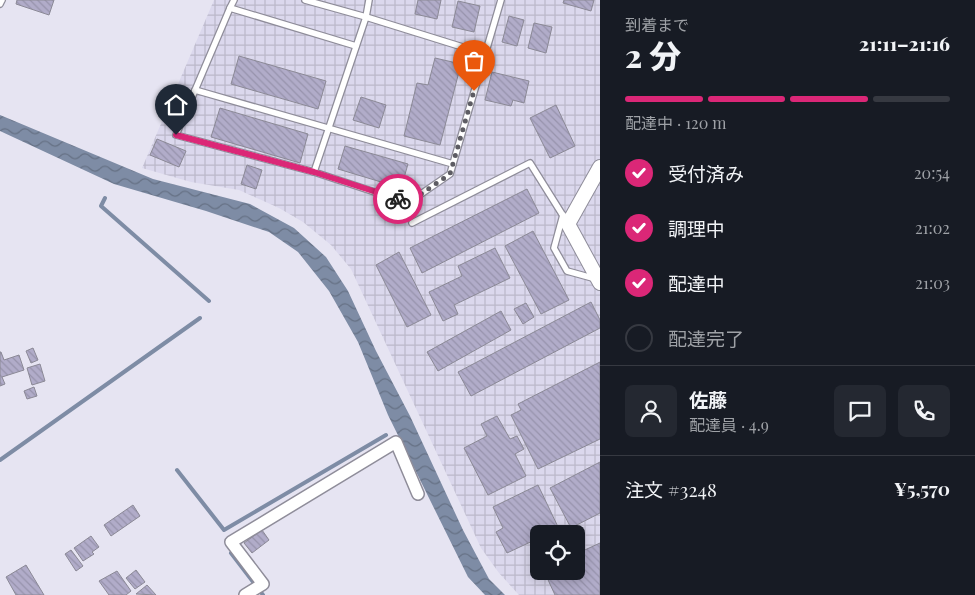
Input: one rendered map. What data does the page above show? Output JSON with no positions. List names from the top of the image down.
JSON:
{
  "page": {
    "heading": ["2 分", "到着まで", "21:11–21:16"],
    "panel": [
      "佐藤",
      "配達員 · 4.9",
      "注文 #3248",
      "¥5,570"
    ],
    "bar": "配達中 · 120 m",
    "list": [
      ["受付済み", "20:54"],
      ["調理中", "21:02"],
      ["配達中", "21:03"],
      "配達完了"
    ]
  }
}
